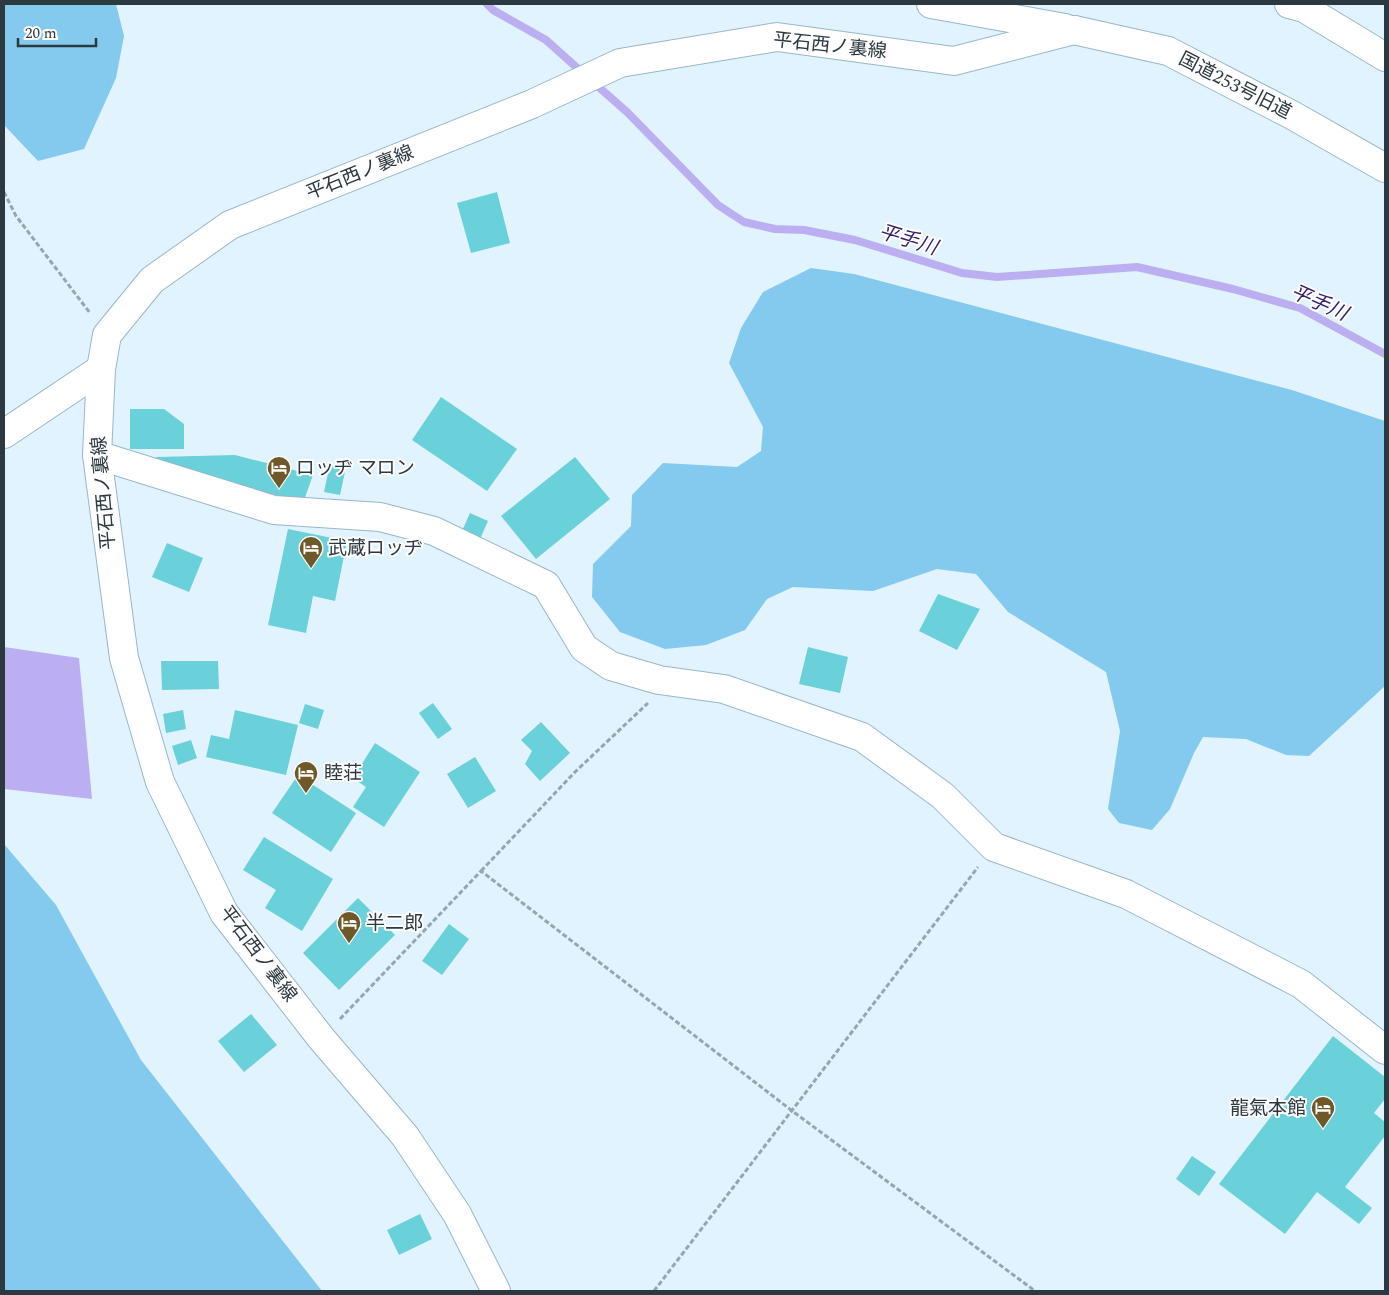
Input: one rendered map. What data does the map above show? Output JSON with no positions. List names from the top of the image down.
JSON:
{
  "streets": {
    "main road": ["平石西ノ裏線", "国道253号旧道"]
  },
  "crossings": [
    ["平石西ノ裏線", "国道253号旧道"]
  ],
  "water": ["平手川"],
  "places": {
    "hotel": [
      "ロッヂ マロン",
      "武蔵ロッヂ",
      "睦荘",
      "半二郎",
      "龍氣本館"
    ]
  },
  "scale_bar": "20 m"
}
